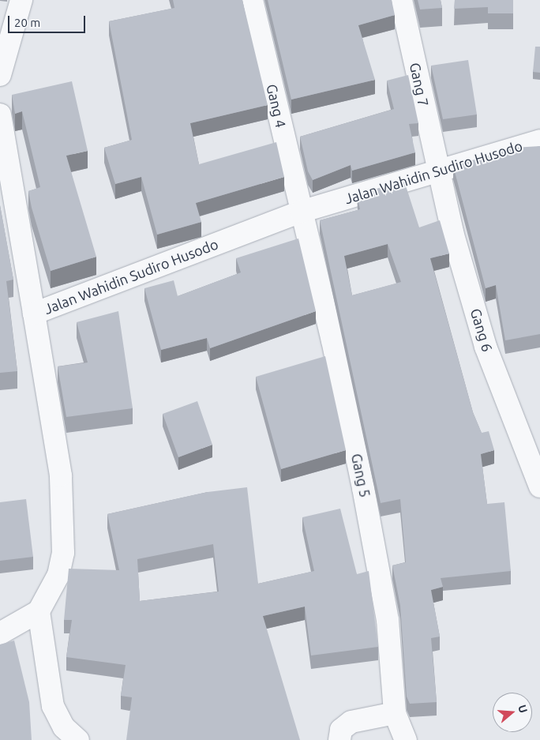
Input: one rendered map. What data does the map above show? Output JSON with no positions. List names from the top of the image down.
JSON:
{
  "streets": {
    "street": [
      "Gang 7",
      "Gang 4",
      "Jalan Wahidin Sudiro Husodo",
      "Gang 6",
      "Gang 5"
    ]
  },
  "crossings": [
    ["Gang 7", "Jalan Wahidin Sudiro Husodo"],
    ["Gang 7", "Gang 6"],
    ["Gang 4", "Jalan Wahidin Sudiro Husodo"],
    ["Gang 4", "Gang 5"],
    ["Jalan Wahidin Sudiro Husodo", "Gang 6"],
    ["Jalan Wahidin Sudiro Husodo", "Gang 5"]
  ],
  "scale_bar": "20 m",
  "north": "right"
}
